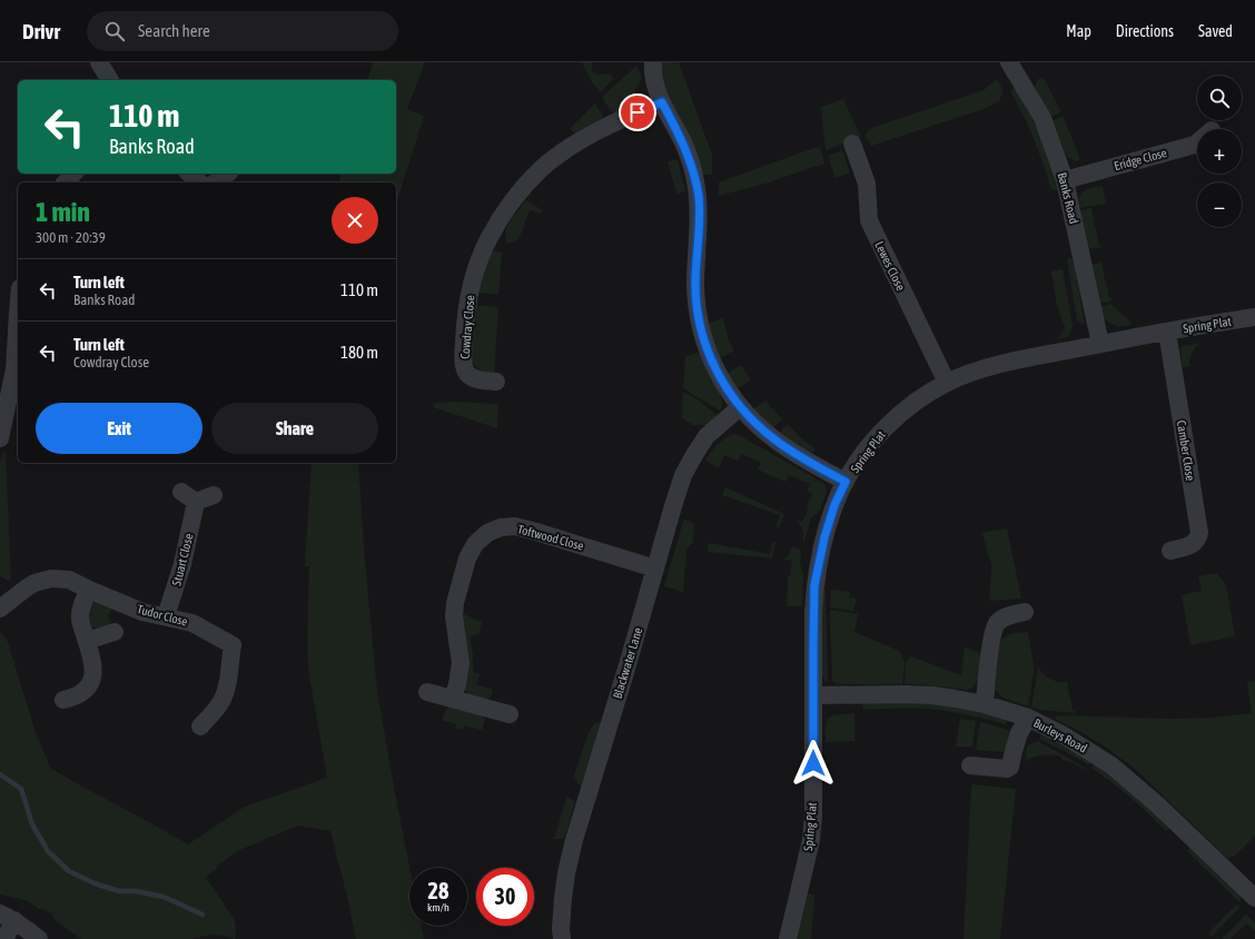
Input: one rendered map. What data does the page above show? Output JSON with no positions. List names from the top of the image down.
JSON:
{
  "streets": {
    "street": [
      "Eridge Close",
      "Banks Road",
      "Lewes Close",
      "Spring Plat",
      "Cowdray Close",
      "Camber Close",
      "Toftwood Close",
      "Stuart Close",
      "Tudor Close",
      "Blackwater Lane",
      "Burleys Road"
    ]
  },
  "crossings": [
    ["Eridge Close", "Banks Road"],
    ["Banks Road", "Spring Plat"],
    ["Lewes Close", "Spring Plat"],
    ["Spring Plat", "Camber Close"],
    ["Spring Plat", "Burleys Road"],
    ["Toftwood Close", "Blackwater Lane"],
    ["Stuart Close", "Tudor Close"]
  ],
  "page": {
    "header": "Drivr",
    "search": "Search here",
    "nav": ["Map", "Directions", "Saved"],
    "map_buttons": ["+", "−"],
    "turn": ["110 m", "Banks Road"],
    "heading": ["1 min", "300 m · 20:39"],
    "list": [
      {
        "name": "Turn left",
        "note": "Banks Road",
        "value": "110 m"
      },
      {
        "name": "Turn left",
        "note": "Cowdray Close",
        "value": "180 m"
      }
    ],
    "buttons": ["Exit", "Share"],
    "speed": "28 km/h",
    "limit": "30"
  }
}
